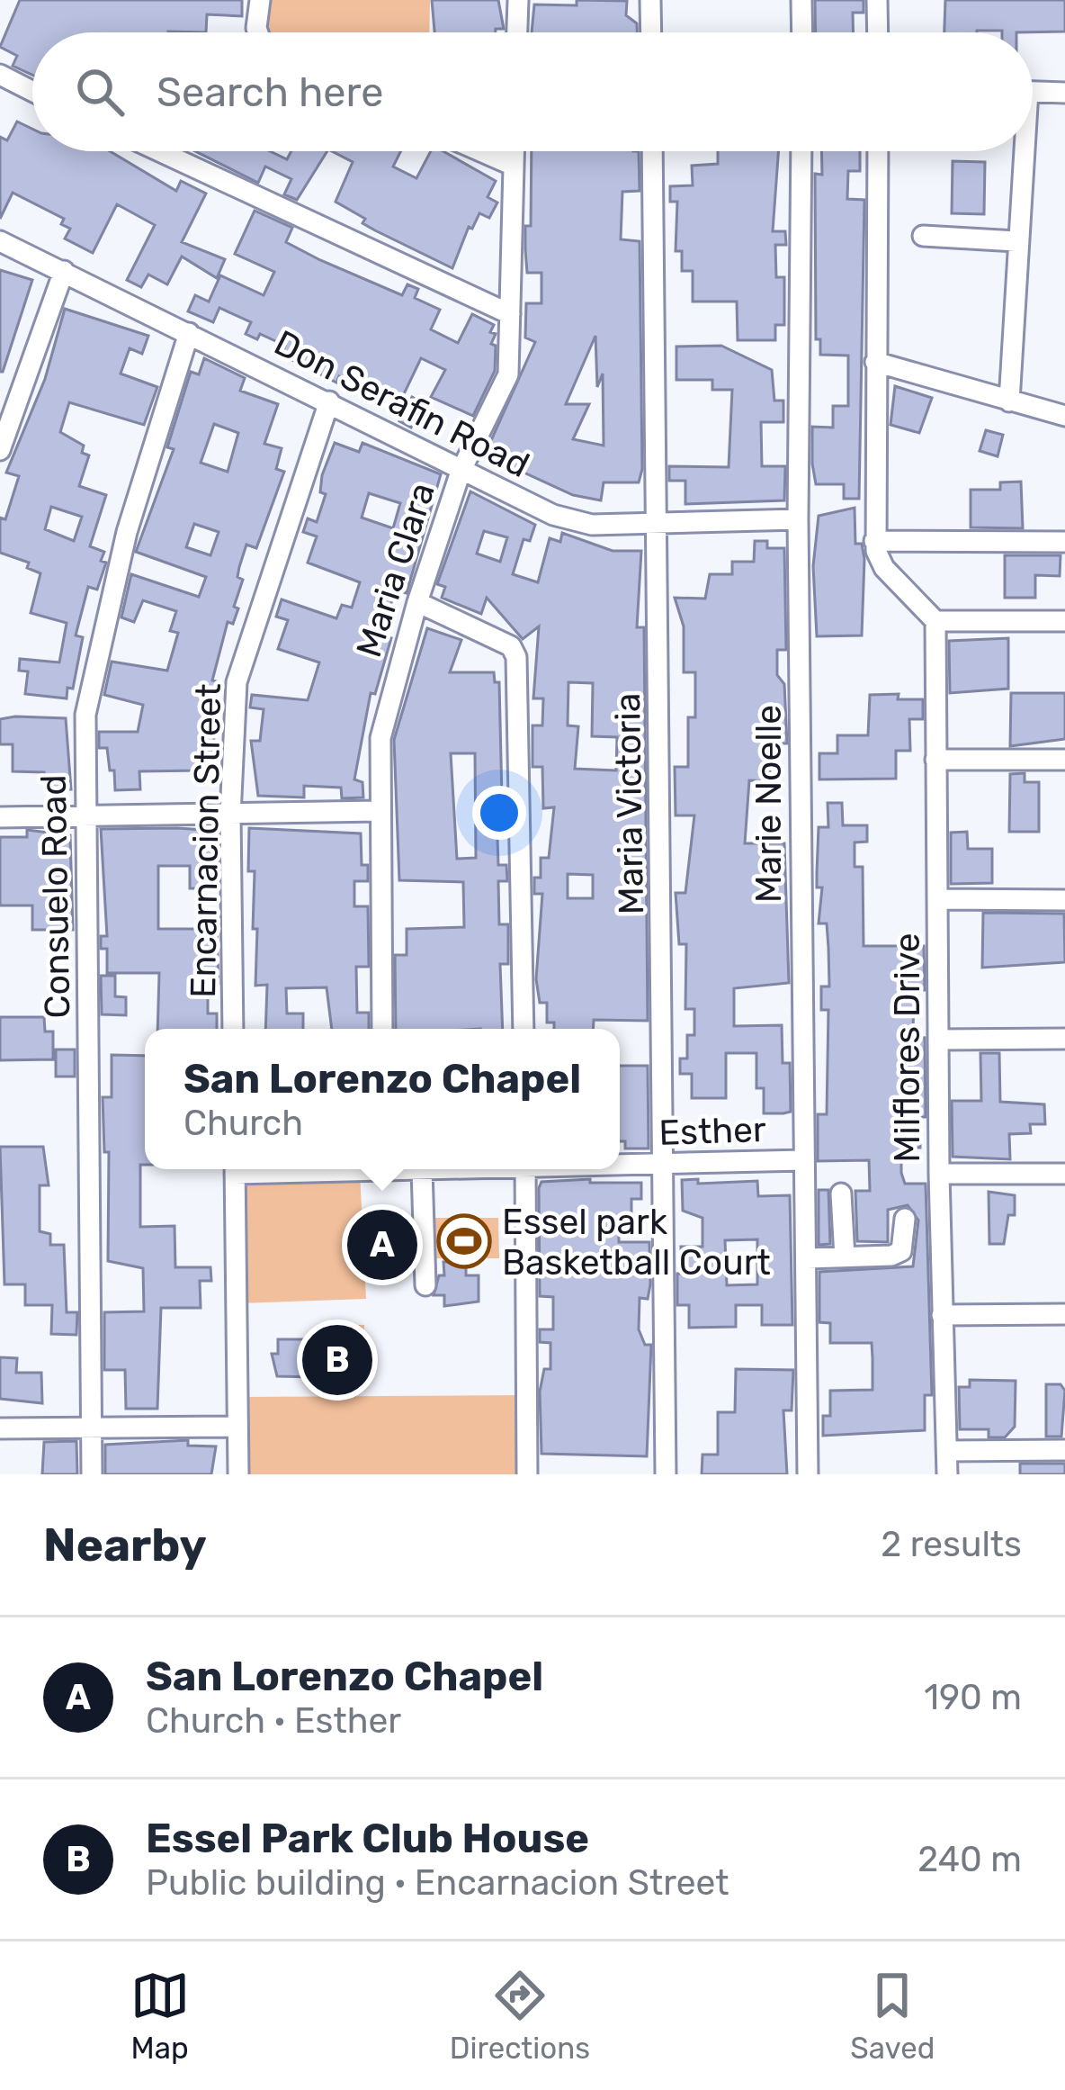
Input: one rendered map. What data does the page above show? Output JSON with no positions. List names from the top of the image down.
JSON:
{
  "streets": {
    "street": [
      "Don Serafin Road",
      "Maria Clara",
      "Maria Victoria",
      "Marie Noelle",
      "Encarnacion Street",
      "Consuelo Road",
      "Milflores Drive",
      "Esther"
    ]
  },
  "crossings": [
    ["Don Serafin Road", "Maria Clara"],
    ["Don Serafin Road", "Maria Victoria"],
    ["Don Serafin Road", "Marie Noelle"],
    ["Don Serafin Road", "Encarnacion Street"],
    ["Don Serafin Road", "Consuelo Road"],
    ["Maria Victoria", "Esther"],
    ["Marie Noelle", "Esther"]
  ],
  "places": {
    "sports": ["Essel park Basketball Court"]
  },
  "page": {
    "search": "Search here",
    "popup": ["San Lorenzo Chapel", "Church"],
    "pins": ["A", "B"],
    "heading": ["Nearby", "2 results"],
    "list": [
      {
        "mark": "A",
        "name": "San Lorenzo Chapel",
        "note": "Church · Esther",
        "value": "190 m"
      },
      {
        "mark": "B",
        "name": "Essel Park Club House",
        "note": "Public building · Encarnacion Street",
        "value": "240 m"
      }
    ],
    "nav": ["Map", "Directions", "Saved"]
  }
}
